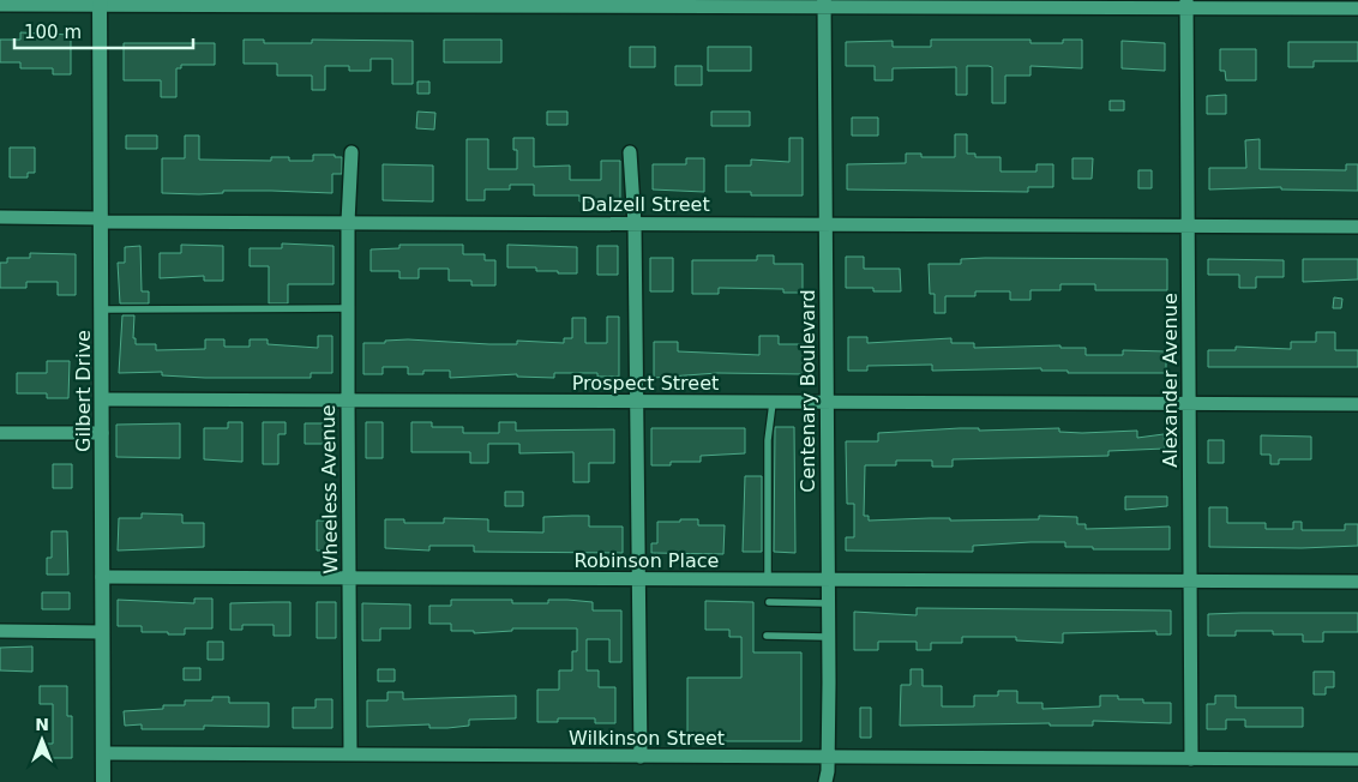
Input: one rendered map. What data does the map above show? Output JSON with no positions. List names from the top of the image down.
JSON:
{
  "streets": {
    "street": [
      "Dalzell Street",
      "Alexander Avenue",
      "Prospect Street",
      "Gilbert Drive",
      "Centenary Boulevard",
      "Wheeless Avenue",
      "Robinson Place",
      "Wilkinson Street"
    ]
  },
  "crossings": [
    ["Dalzell Street", "Alexander Avenue"],
    ["Dalzell Street", "Gilbert Drive"],
    ["Dalzell Street", "Centenary Boulevard"],
    ["Dalzell Street", "Wheeless Avenue"],
    ["Alexander Avenue", "Prospect Street"],
    ["Alexander Avenue", "Robinson Place"],
    ["Alexander Avenue", "Wilkinson Street"],
    ["Prospect Street", "Gilbert Drive"],
    ["Prospect Street", "Centenary Boulevard"],
    ["Prospect Street", "Wheeless Avenue"],
    ["Gilbert Drive", "Robinson Place"],
    ["Gilbert Drive", "Wilkinson Street"],
    ["Centenary Boulevard", "Robinson Place"],
    ["Centenary Boulevard", "Wilkinson Street"],
    ["Wheeless Avenue", "Robinson Place"],
    ["Wheeless Avenue", "Wilkinson Street"]
  ],
  "scale_bar": "100 m",
  "north": "top"
}
